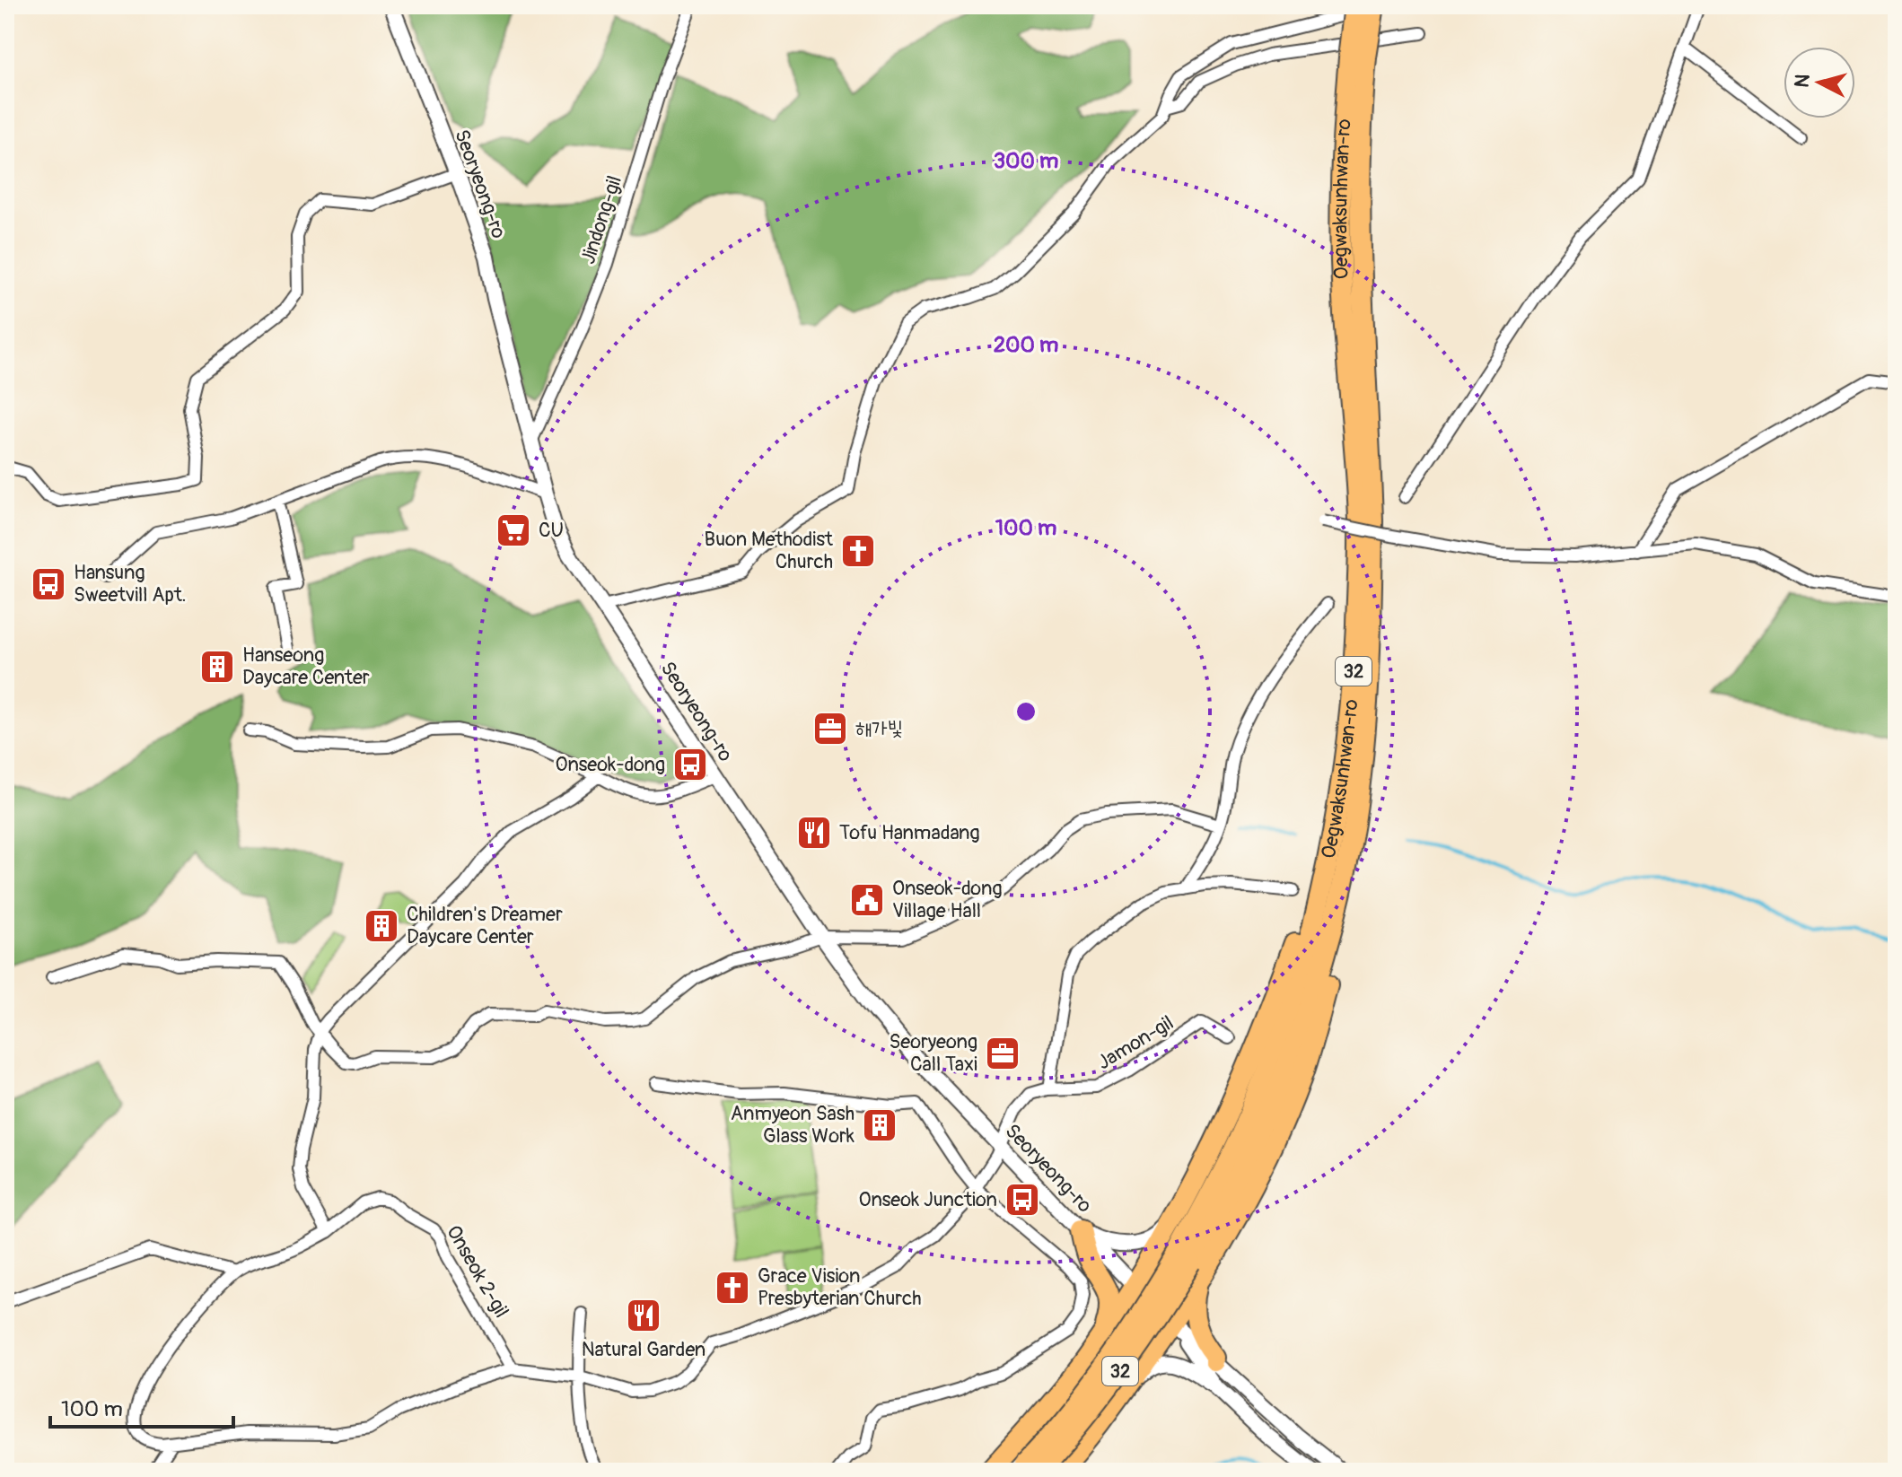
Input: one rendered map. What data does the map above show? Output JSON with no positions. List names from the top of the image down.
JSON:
{
  "streets": {
    "highway": ["Oegwaksunhwan-ro", "32"],
    "street": [
      "Seoryeong-ro",
      "Jindong-gil",
      "Jamon-gil",
      "Onseok 2-gil"
    ]
  },
  "crossings": [
    ["Seoryeong-ro", "Jindong-gil"],
    ["Seoryeong-ro", "Jamon-gil"]
  ],
  "places": {
    "supermarket": ["CU"],
    "church": ["Buon Methodist Church", "Grace Vision Presbyterian Church"],
    "bus stop": ["Hansung Sweetvill Apt.", "Onseok-dong", "Onseok Junction"],
    "building": ["Hanseong Daycare Center", "Children's Dreamer Daycare Center", "Anmyeon Sash Glass Work"],
    "office": ["해가빛", "Seoryeong Call Taxi"],
    "restaurant": ["Tofu Hanmadang", "Natural Garden"],
    "public building": ["Onseok-dong Village Hall"]
  },
  "scale_bar": "100 m",
  "north": "left",
  "rings": ["300 m", "200 m", "100 m"]
}
